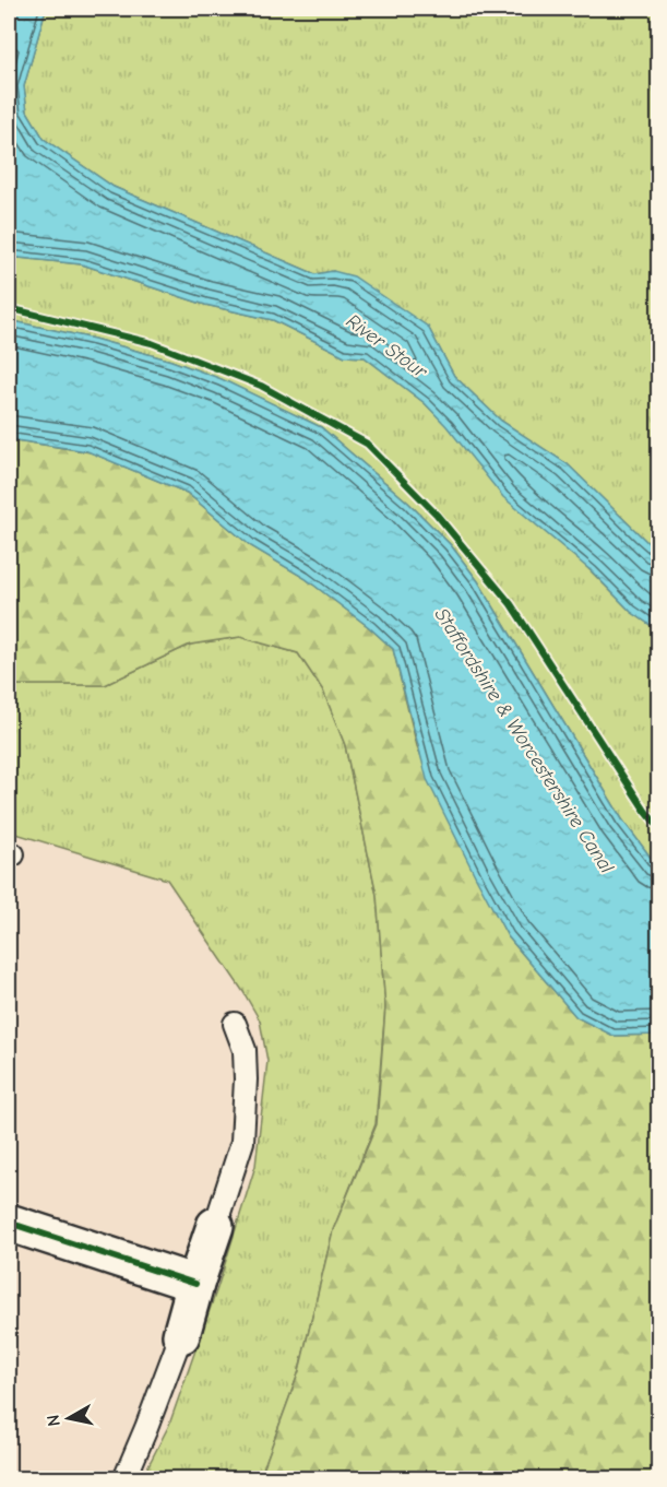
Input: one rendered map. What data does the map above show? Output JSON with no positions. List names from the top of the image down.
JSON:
{
  "water": ["River Stour", "Staffordshire & Worcestershire Canal"],
  "north": "left"
}
